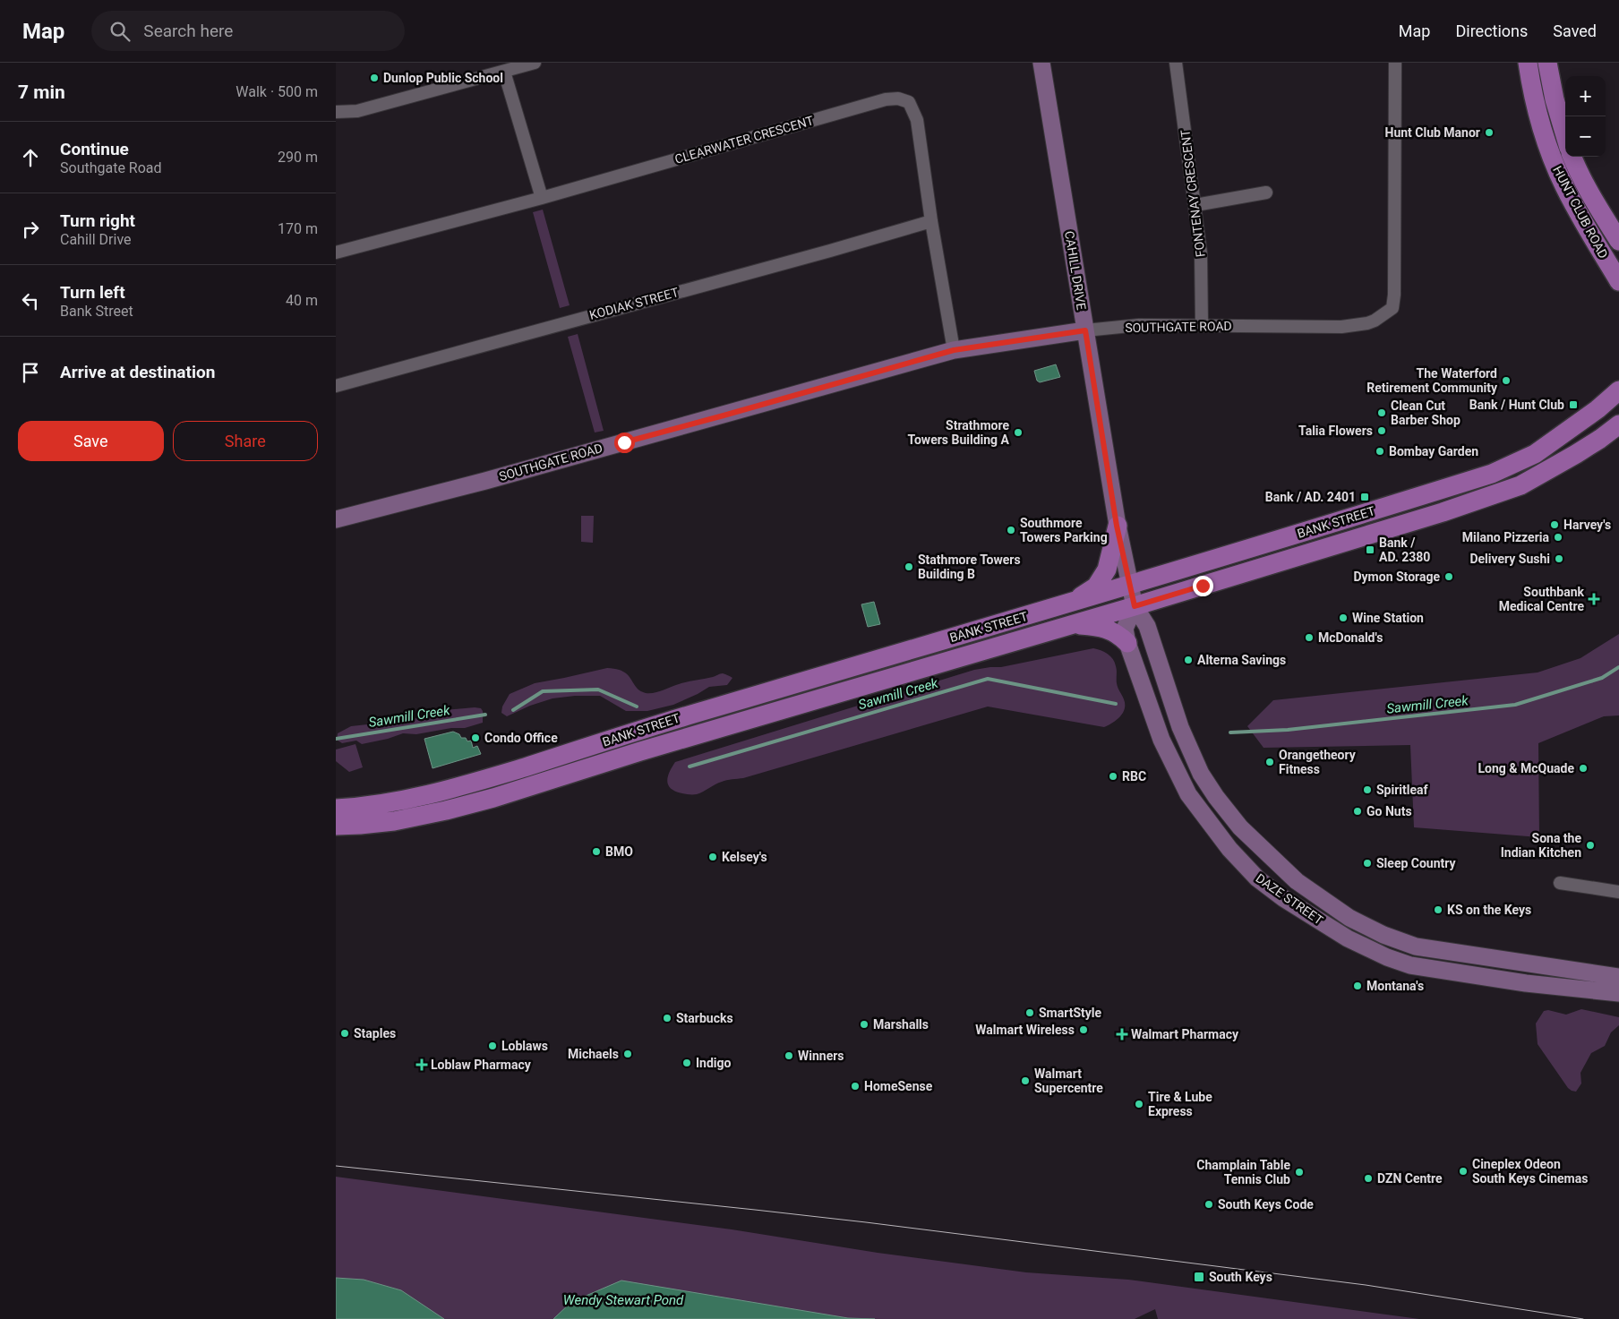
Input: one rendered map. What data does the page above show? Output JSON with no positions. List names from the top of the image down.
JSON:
{
  "streets": {
    "main road": ["HUNT CLUB ROAD", "BANK STREET"],
    "street": [
      "CLEARWATER CRESCENT",
      "FONTENAY CRESCENT",
      "CAHILL DRIVE",
      "KODIAK STREET",
      "SOUTHGATE ROAD",
      "DAZE STREET"
    ]
  },
  "crossings": [
    ["CLEARWATER CRESCENT", "KODIAK STREET"],
    ["CLEARWATER CRESCENT", "SOUTHGATE ROAD"],
    ["FONTENAY CRESCENT", "SOUTHGATE ROAD"],
    ["CAHILL DRIVE", "SOUTHGATE ROAD"],
    ["CAHILL DRIVE", "BANK STREET"],
    ["CAHILL DRIVE", "DAZE STREET"],
    ["BANK STREET", "DAZE STREET"]
  ],
  "water": ["Sawmill Creek", "Wendy Stewart Pond"],
  "places": {
    "other": [
      "Dunlop Public School",
      "Hunt Club Manor",
      "The Waterford Retirement Community",
      "Clean Cut Barber Shop",
      "Talia Flowers",
      "Strathmore Towers Building A",
      "Bombay Garden",
      "Harvey's",
      "Southmore Towers Parking",
      "Milano Pizzeria",
      "Delivery Sushi",
      "Stathmore Towers Building B",
      "Dymon Storage",
      "Wine Station",
      "McDonald's",
      "Alterna Savings",
      "Condo Office",
      "Orangetheory Fitness",
      "Long & McQuade",
      "RBC",
      "Spiritleaf",
      "Go Nuts",
      "Sona the Indian Kitchen",
      "BMO",
      "Kelsey's",
      "Sleep Country",
      "KS on the Keys",
      "Montana's",
      "SmartStyle",
      "Starbucks",
      "Marshalls",
      "Walmart Wireless",
      "Staples",
      "Loblaws",
      "Michaels",
      "Winners",
      "Indigo",
      "Walmart Supercentre",
      "HomeSense",
      "Tire & Lube Express",
      "Cineplex Odeon South Keys Cinemas",
      "Champlain Table Tennis Club",
      "DZN Centre",
      "South Keys Code"
    ],
    "transit": [
      "Bank / Hunt Club",
      "Bank / AD. 2401",
      "Bank / AD. 2380",
      "South Keys"
    ],
    "health": ["Southbank Medical Centre", "Walmart Pharmacy", "Loblaw Pharmacy"]
  },
  "page": {
    "header": "Map",
    "search": "Search here",
    "nav": ["Map", "Directions", "Saved"],
    "heading": ["7 min", "Walk · 500 m"],
    "map_buttons": ["+", "−"],
    "list": [
      ["Continue", "Southgate Road", "290 m"],
      ["Turn right", "Cahill Drive", "170 m"],
      ["Turn left", "Bank Street", "40 m"],
      "Arrive at destination"
    ],
    "buttons": ["Save", "Share"]
  }
}
